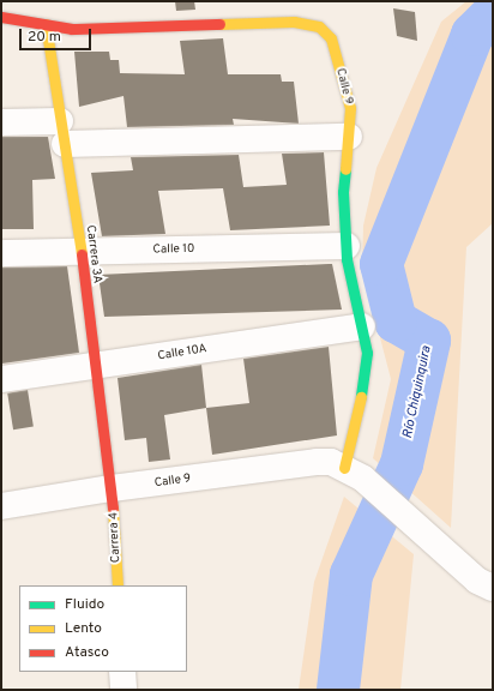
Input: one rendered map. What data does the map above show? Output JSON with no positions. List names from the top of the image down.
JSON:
{
  "streets": {
    "street": [
      "Calle 9",
      "Calle 10",
      "Carrera 3A",
      "Calle 10A",
      "Carrera 4"
    ]
  },
  "crossings": [
    ["Calle 9", "Calle 10"],
    ["Calle 9", "Carrera 3A"],
    ["Calle 9", "Calle 10A"],
    ["Calle 9", "Carrera 4"],
    ["Calle 10", "Carrera 3A"],
    ["Carrera 3A", "Calle 10A"],
    ["Carrera 3A", "Carrera 4"]
  ],
  "water": ["Río Chiquinquira"],
  "legend": ["Fluido", "Lento", "Atasco"],
  "scale_bar": "20 m"
}
